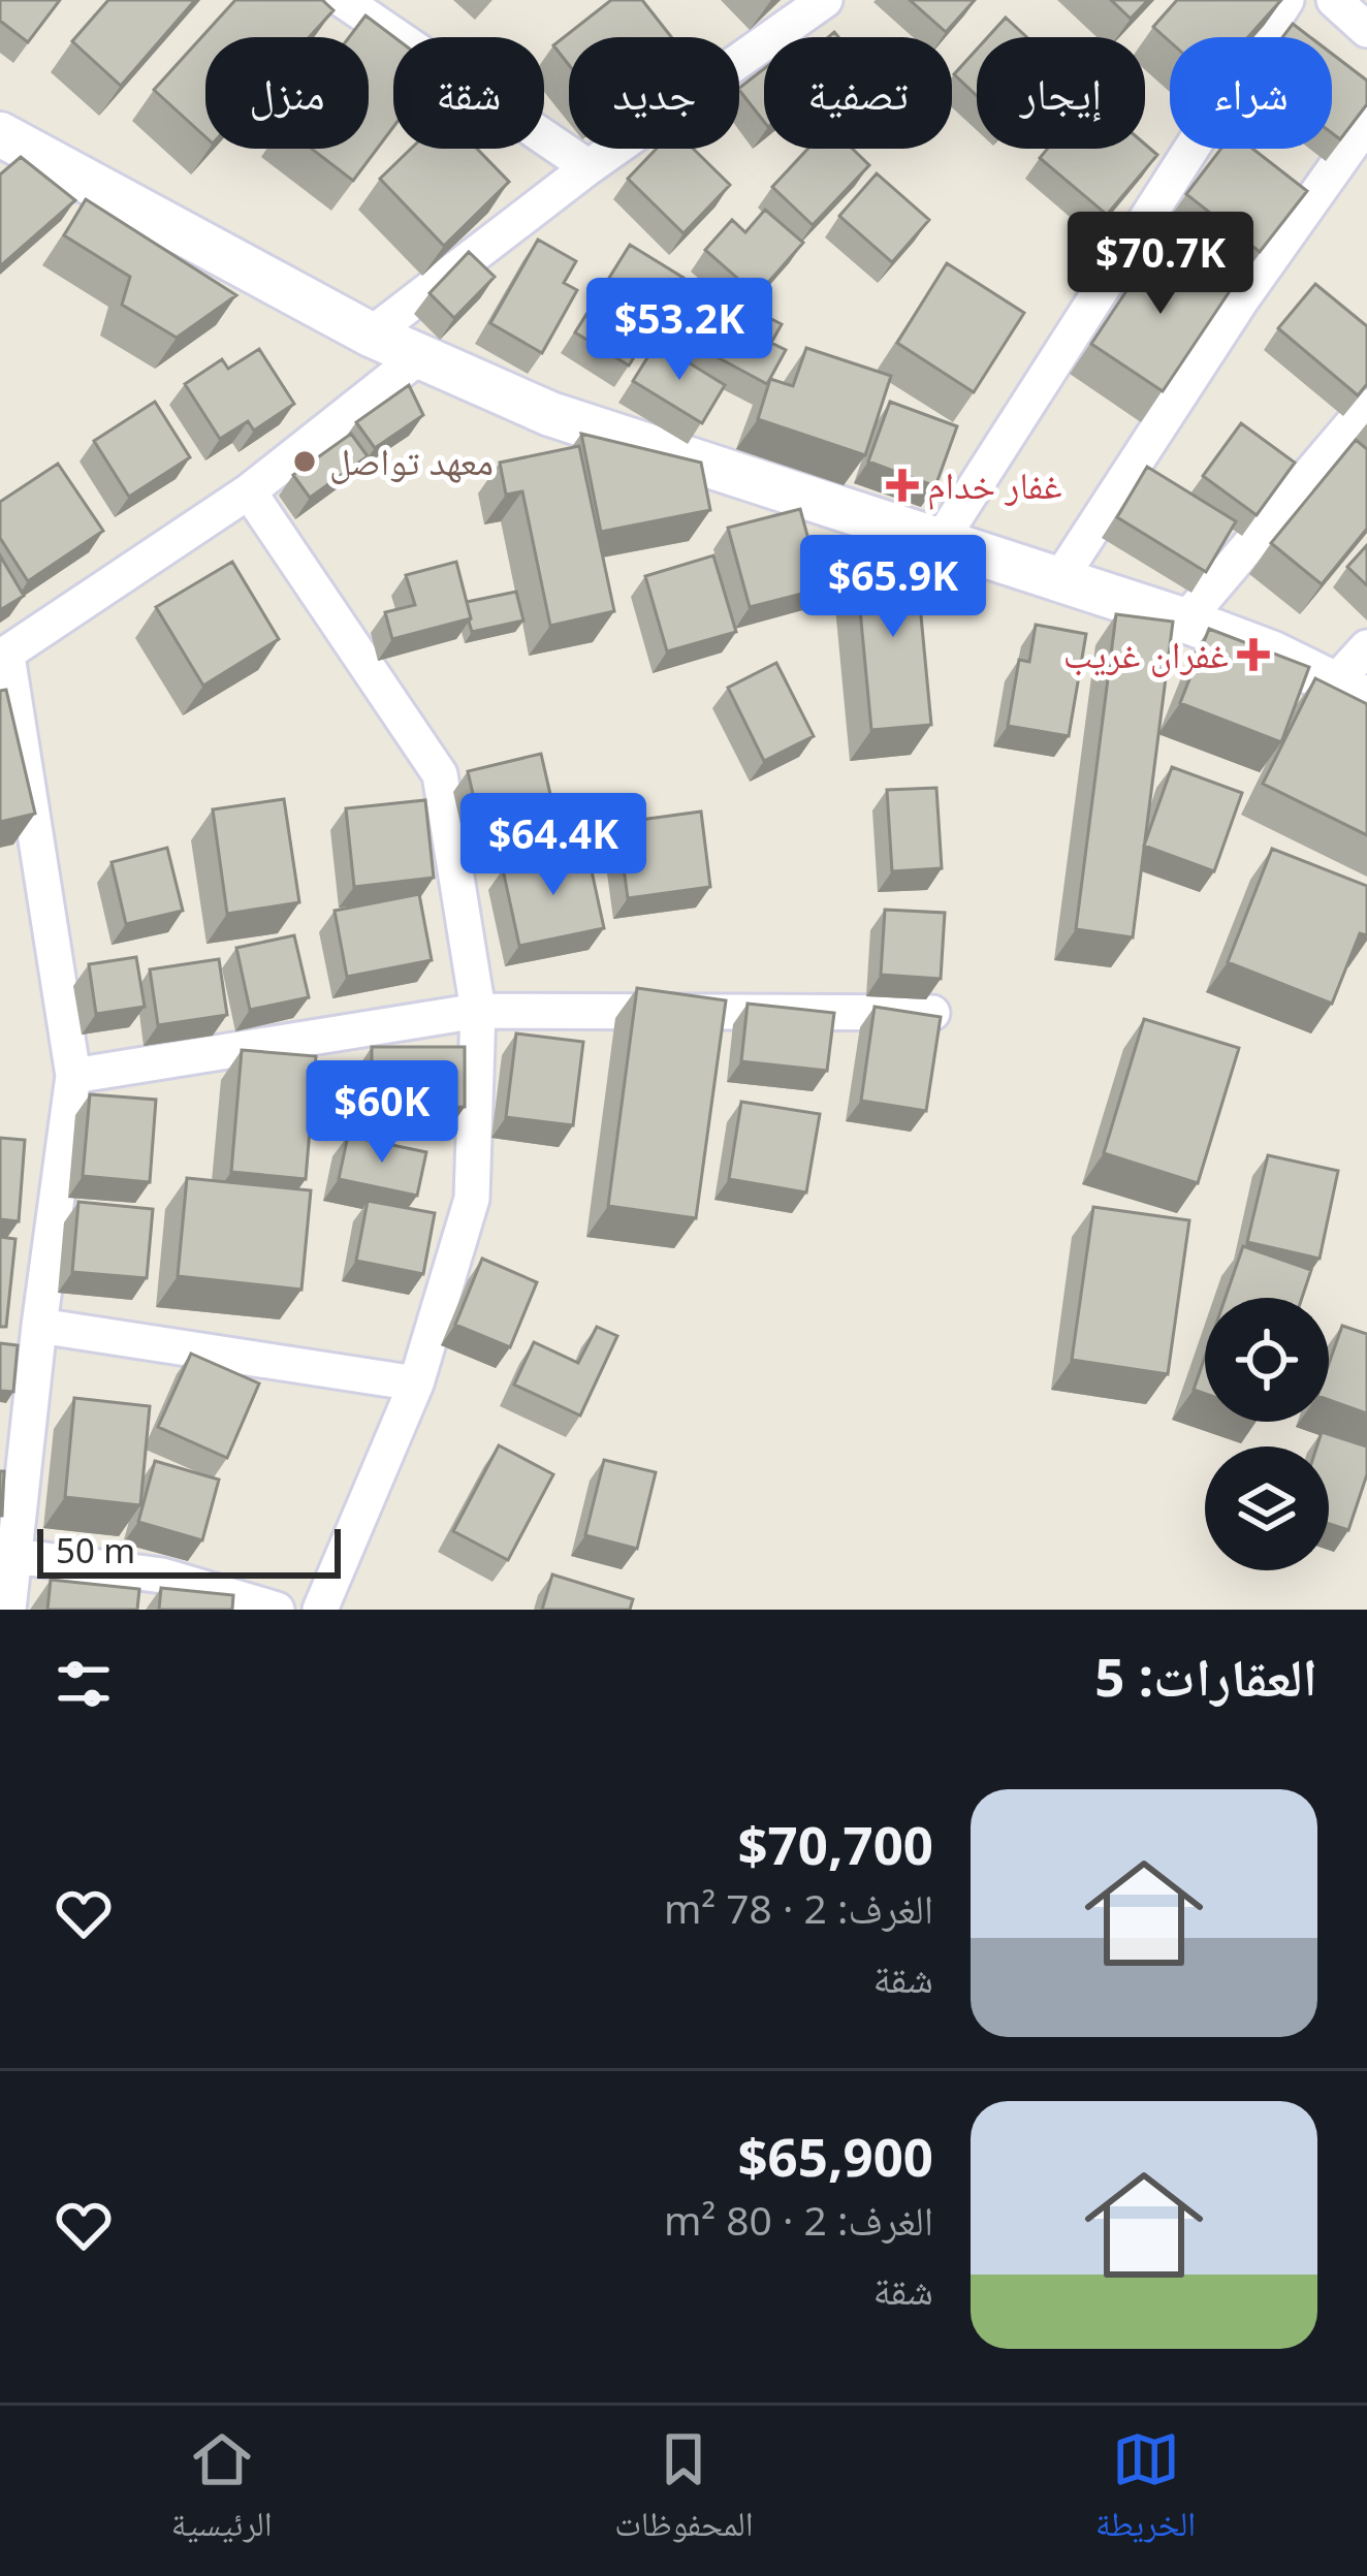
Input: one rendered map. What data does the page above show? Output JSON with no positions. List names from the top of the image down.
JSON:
{
  "places": {
    "other": ["معهد تواصل"],
    "health": ["غفار خدام", "غفران غريب"]
  },
  "scale_bar": "50 m",
  "page": {
    "chip": [
      "شراء",
      "إيجار",
      "تصفية",
      "جديد",
      "شقة",
      "منزل"
    ],
    "price": [
      "$70.7K",
      "$53.2K",
      "$65.9K",
      "$64.4K",
      "$60K"
    ],
    "scale": "50 m",
    "heading": "العقارات: 5",
    "list": [
      {
        "name": "$70,700",
        "note": "الغرف: 2 · 78 m² · شقة"
      },
      {
        "name": "$65,900",
        "note": "الغرف: 2 · 80 m² · شقة"
      }
    ],
    "tabs": ["الخريطة", "المحفوظات", "الرئيسية"]
  }
}
